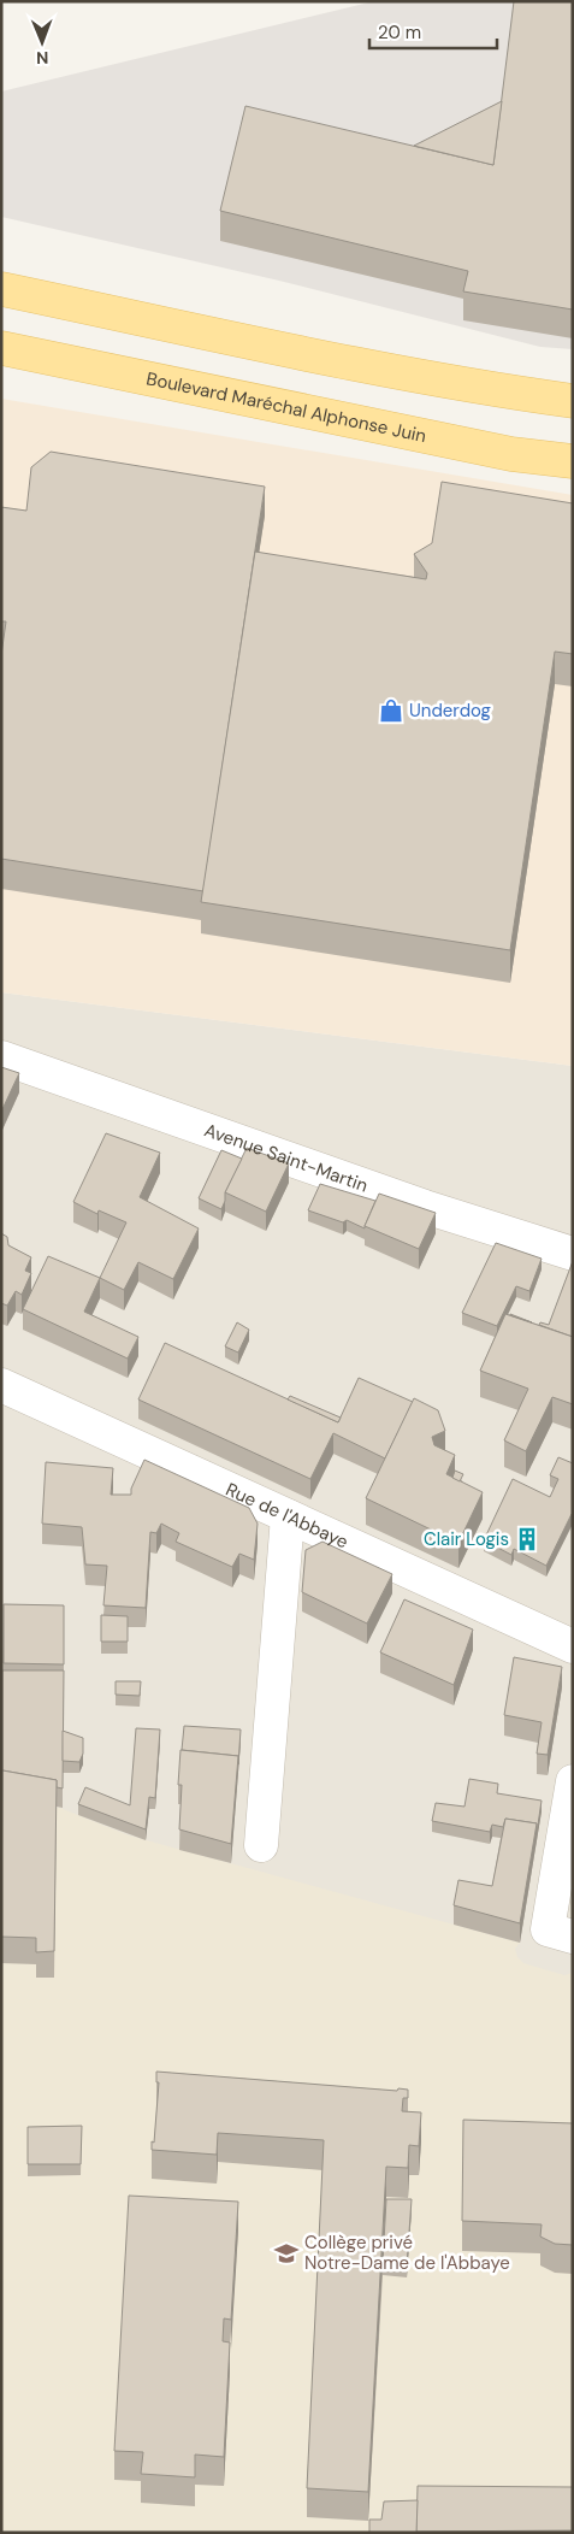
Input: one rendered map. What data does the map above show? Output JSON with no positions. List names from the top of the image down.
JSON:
{
  "streets": {
    "main road": ["Boulevard Maréchal Alphonse Juin"],
    "street": ["Avenue Saint-Martin", "Rue de l'Abbaye"]
  },
  "places": {
    "shop": ["Underdog"],
    "building": ["Clair Logis"],
    "school or university": ["Collège privé Notre-Dame de l'Abbaye"]
  },
  "scale_bar": "20 m",
  "north": "bottom"
}
